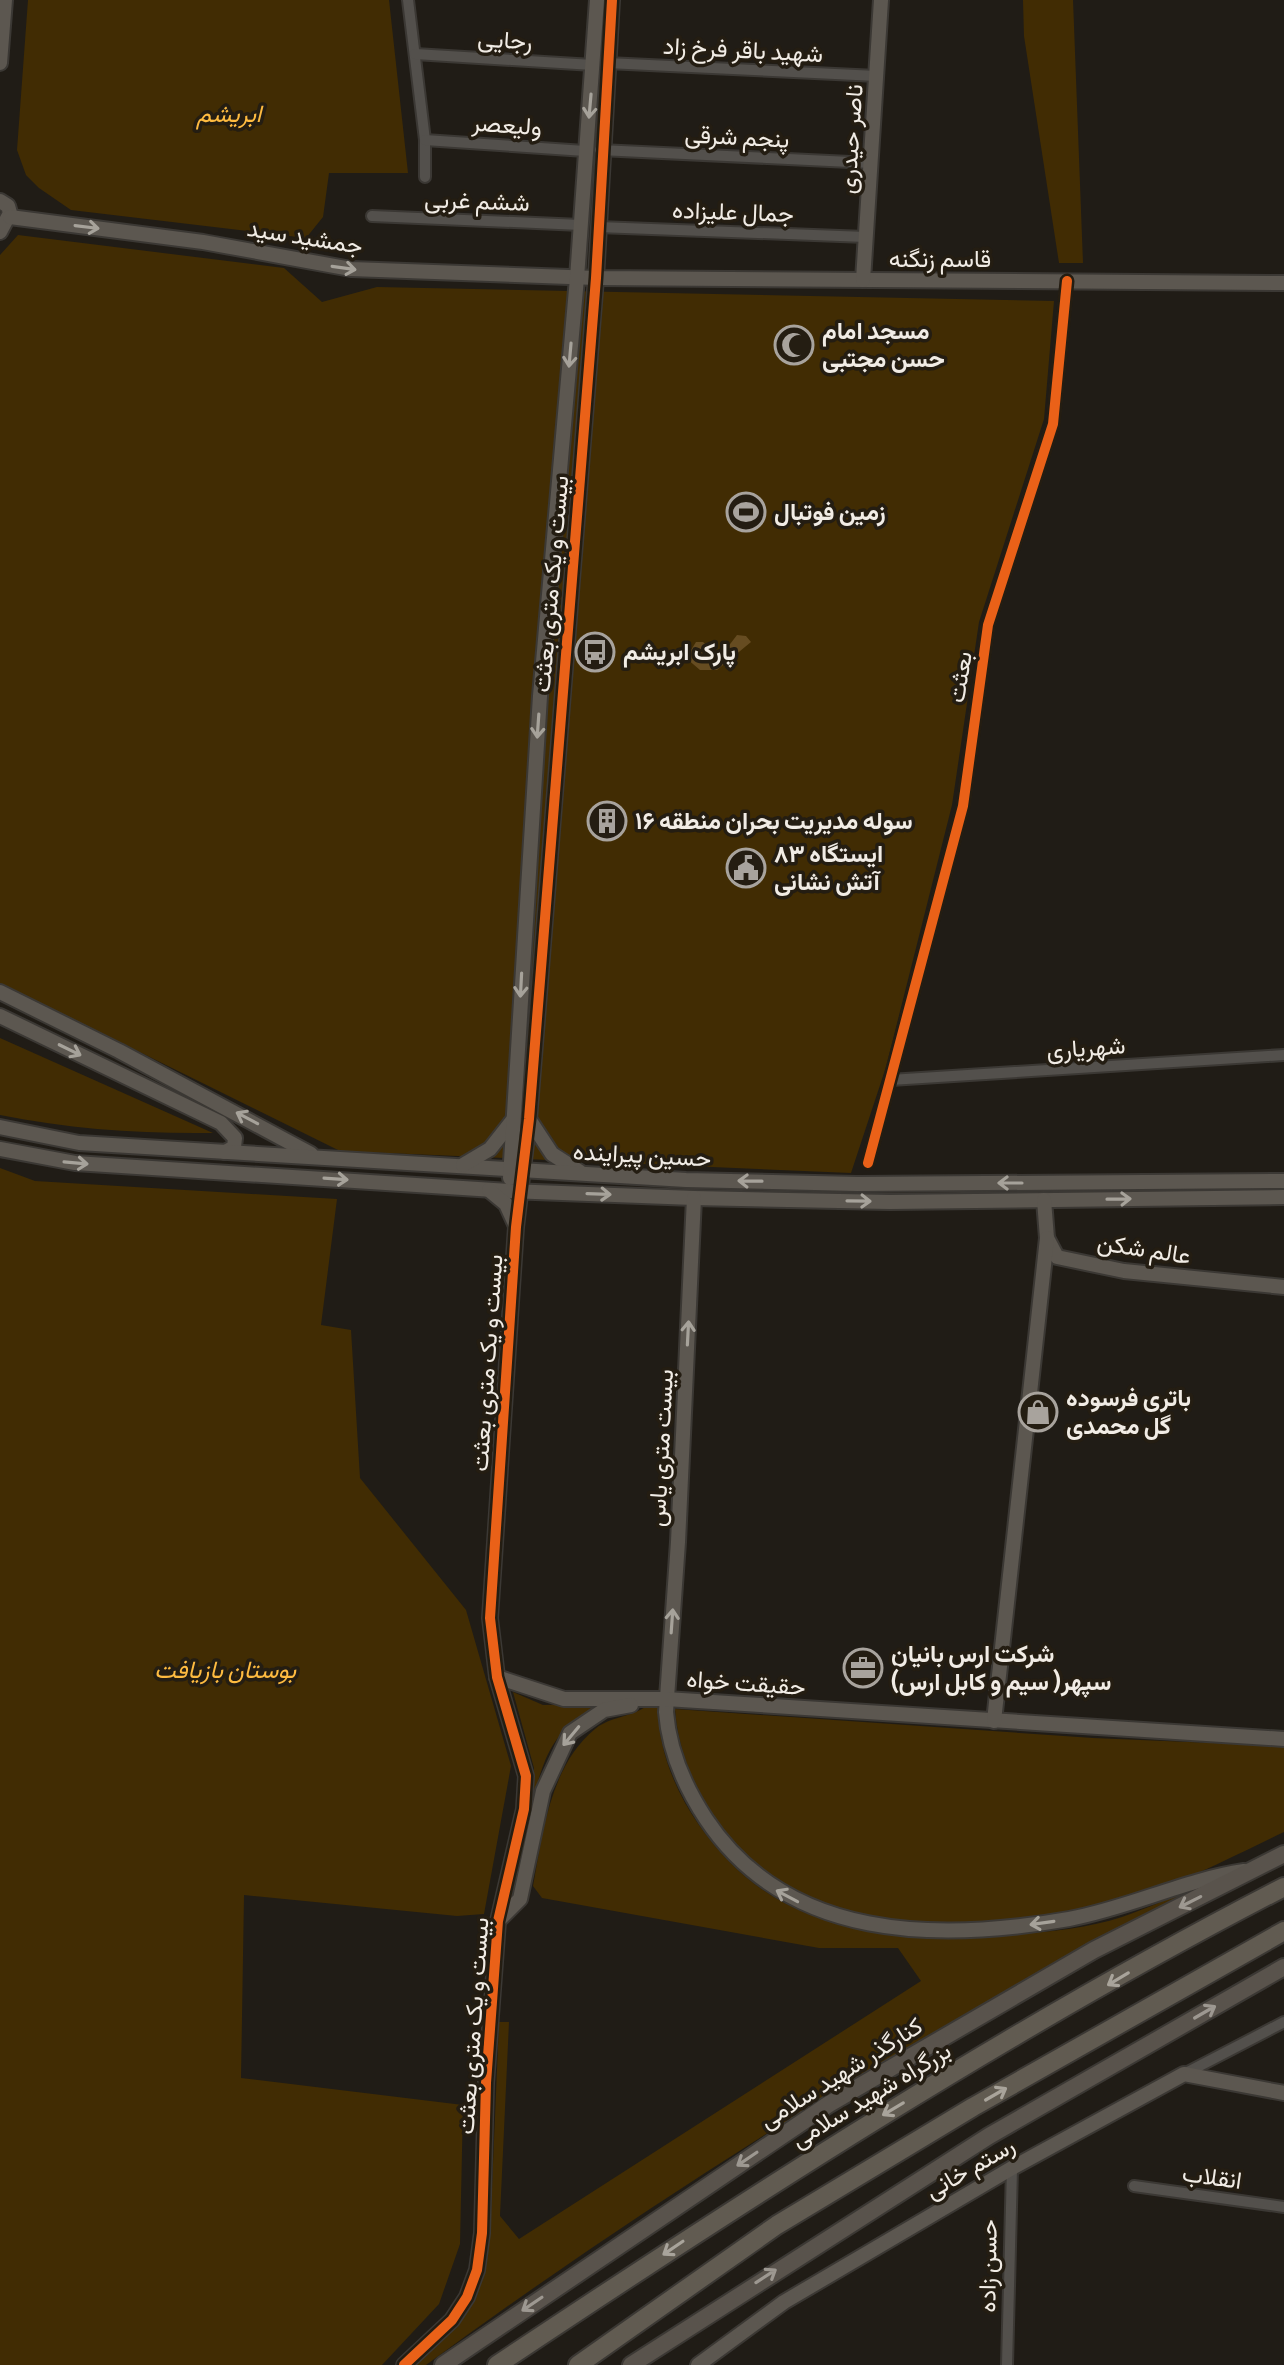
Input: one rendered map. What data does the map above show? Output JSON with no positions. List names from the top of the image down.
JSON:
{
  "streets": {
    "highway": ["بزرگراه شهید سلامی"],
    "main road": ["کنارگذر شهید سلامی"],
    "street": [
      "رجایی",
      "شهید باقر فرخ زاد",
      "ولیعصر",
      "پنجم شرقی",
      "ناصر حیدری",
      "ششم غربی",
      "جمال علیزاده",
      "جمشید سید",
      "قاسم زنگنه",
      "بیست و یک متری بعثت",
      "بعثت",
      "شهریاری",
      "حسین پیراینده",
      "عالم شکن",
      "بیست متری یاس",
      "حقیقت خواه",
      "رستم خانی",
      "انقلاب",
      "حسن زاده"
    ]
  },
  "crossings": [
    ["رجایی", "شهید باقر فرخ زاد"],
    ["رجایی", "بیست و یک متری بعثت"],
    ["شهید باقر فرخ زاد", "ناصر حیدری"],
    ["شهید باقر فرخ زاد", "بیست و یک متری بعثت"],
    ["ولیعصر", "پنجم شرقی"],
    ["ولیعصر", "بیست و یک متری بعثت"],
    ["پنجم شرقی", "ناصر حیدری"],
    ["پنجم شرقی", "بیست و یک متری بعثت"],
    ["ناصر حیدری", "جمال علیزاده"],
    ["ناصر حیدری", "قاسم زنگنه"],
    ["ششم غربی", "بیست و یک متری بعثت"],
    ["جمال علیزاده", "بیست و یک متری بعثت"],
    ["جمشید سید", "قاسم زنگنه"],
    ["جمشید سید", "بیست و یک متری بعثت"],
    ["قاسم زنگنه", "بیست و یک متری بعثت"],
    ["قاسم زنگنه", "بعثت"],
    ["بیست و یک متری بعثت", "حسین پیراینده"],
    ["بیست و یک متری بعثت", "حقیقت خواه"],
    ["بعثت", "شهریاری"],
    ["حسین پیراینده", "بیست متری یاس"],
    ["بیست متری یاس", "حقیقت خواه"],
    ["بیست متری یاس", "کنارگذر شهید سلامی"],
    ["رستم خانی", "حسن زاده"]
  ],
  "one_way": ["جمشید سید"],
  "parks": ["ابریشم", "بوستان بازیافت"],
  "places": {
    "mosque": ["مسجد امام حسن مجتبی"],
    "sports": ["زمین فوتبال"],
    "bus stop": ["پارک ابریشم"],
    "building": ["سوله مدیریت بحران منطقه ۱۶"],
    "public building": ["ایستگاه ۸۳ آتش نشانی"],
    "shop": ["باتری فرسوده گل محمدی"],
    "office": ["شرکت ارس بانیان سپهر( سیم و کابل ارس)"]
  }
}
